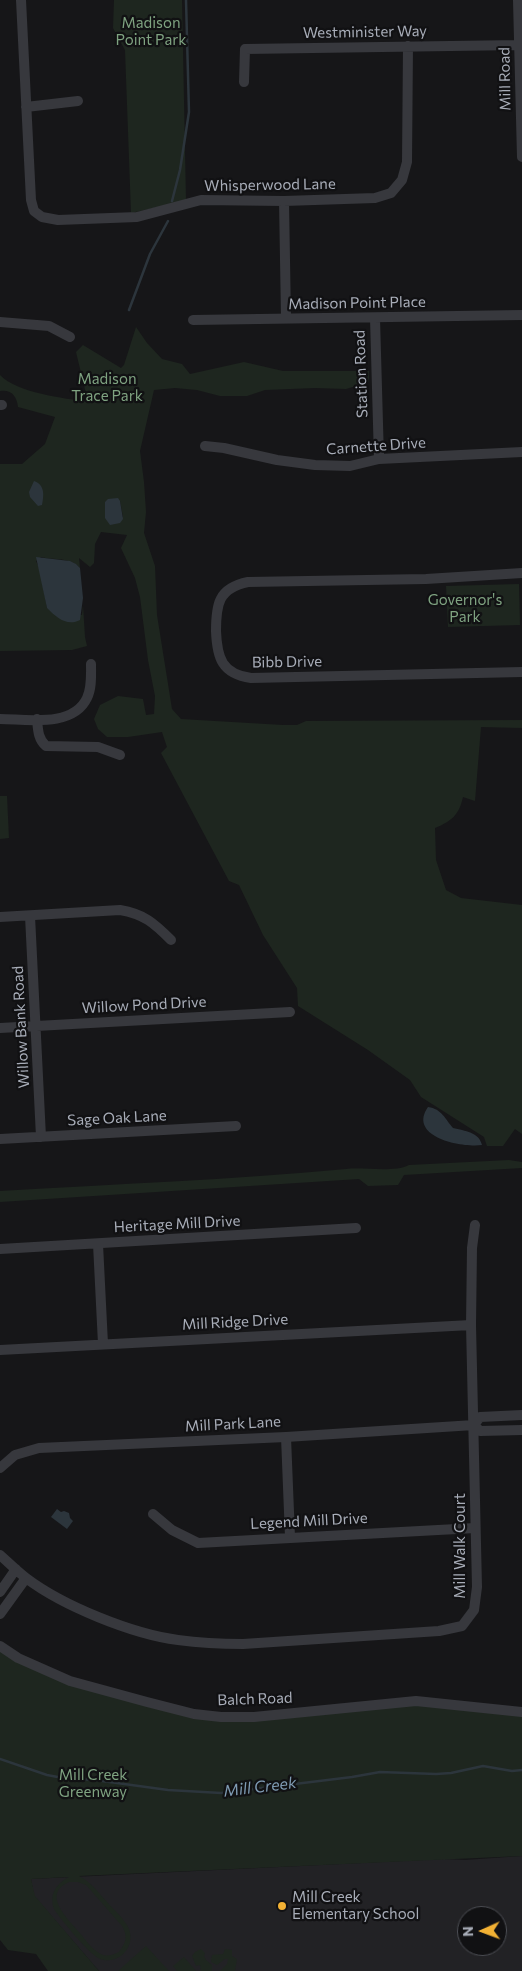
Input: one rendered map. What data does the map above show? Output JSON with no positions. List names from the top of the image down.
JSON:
{
  "streets": {
    "street": [
      "Westminister Way",
      "Mill Road",
      "Whisperwood Lane",
      "Madison Point Place",
      "Station Road",
      "Carnette Drive",
      "Bibb Drive",
      "Willow Pond Drive",
      "Willow Bank Road",
      "Sage Oak Lane",
      "Heritage Mill Drive",
      "Mill Ridge Drive",
      "Mill Park Lane",
      "Legend Mill Drive",
      "Mill Walk Court",
      "Balch Road"
    ]
  },
  "crossings": [
    ["Westminister Way", "Mill Road"],
    ["Westminister Way", "Whisperwood Lane"],
    ["Madison Point Place", "Station Road"],
    ["Station Road", "Carnette Drive"],
    ["Willow Pond Drive", "Willow Bank Road"],
    ["Willow Bank Road", "Sage Oak Lane"],
    ["Mill Ridge Drive", "Mill Walk Court"],
    ["Mill Park Lane", "Mill Walk Court"],
    ["Legend Mill Drive", "Mill Walk Court"]
  ],
  "water": ["Mill Creek"],
  "parks": [
    "Madison Point Park",
    "Madison Trace Park",
    "Governor's Park",
    "Mill Creek Greenway"
  ],
  "places": ["Mill Creek Elementary School"],
  "north": "left"
}
